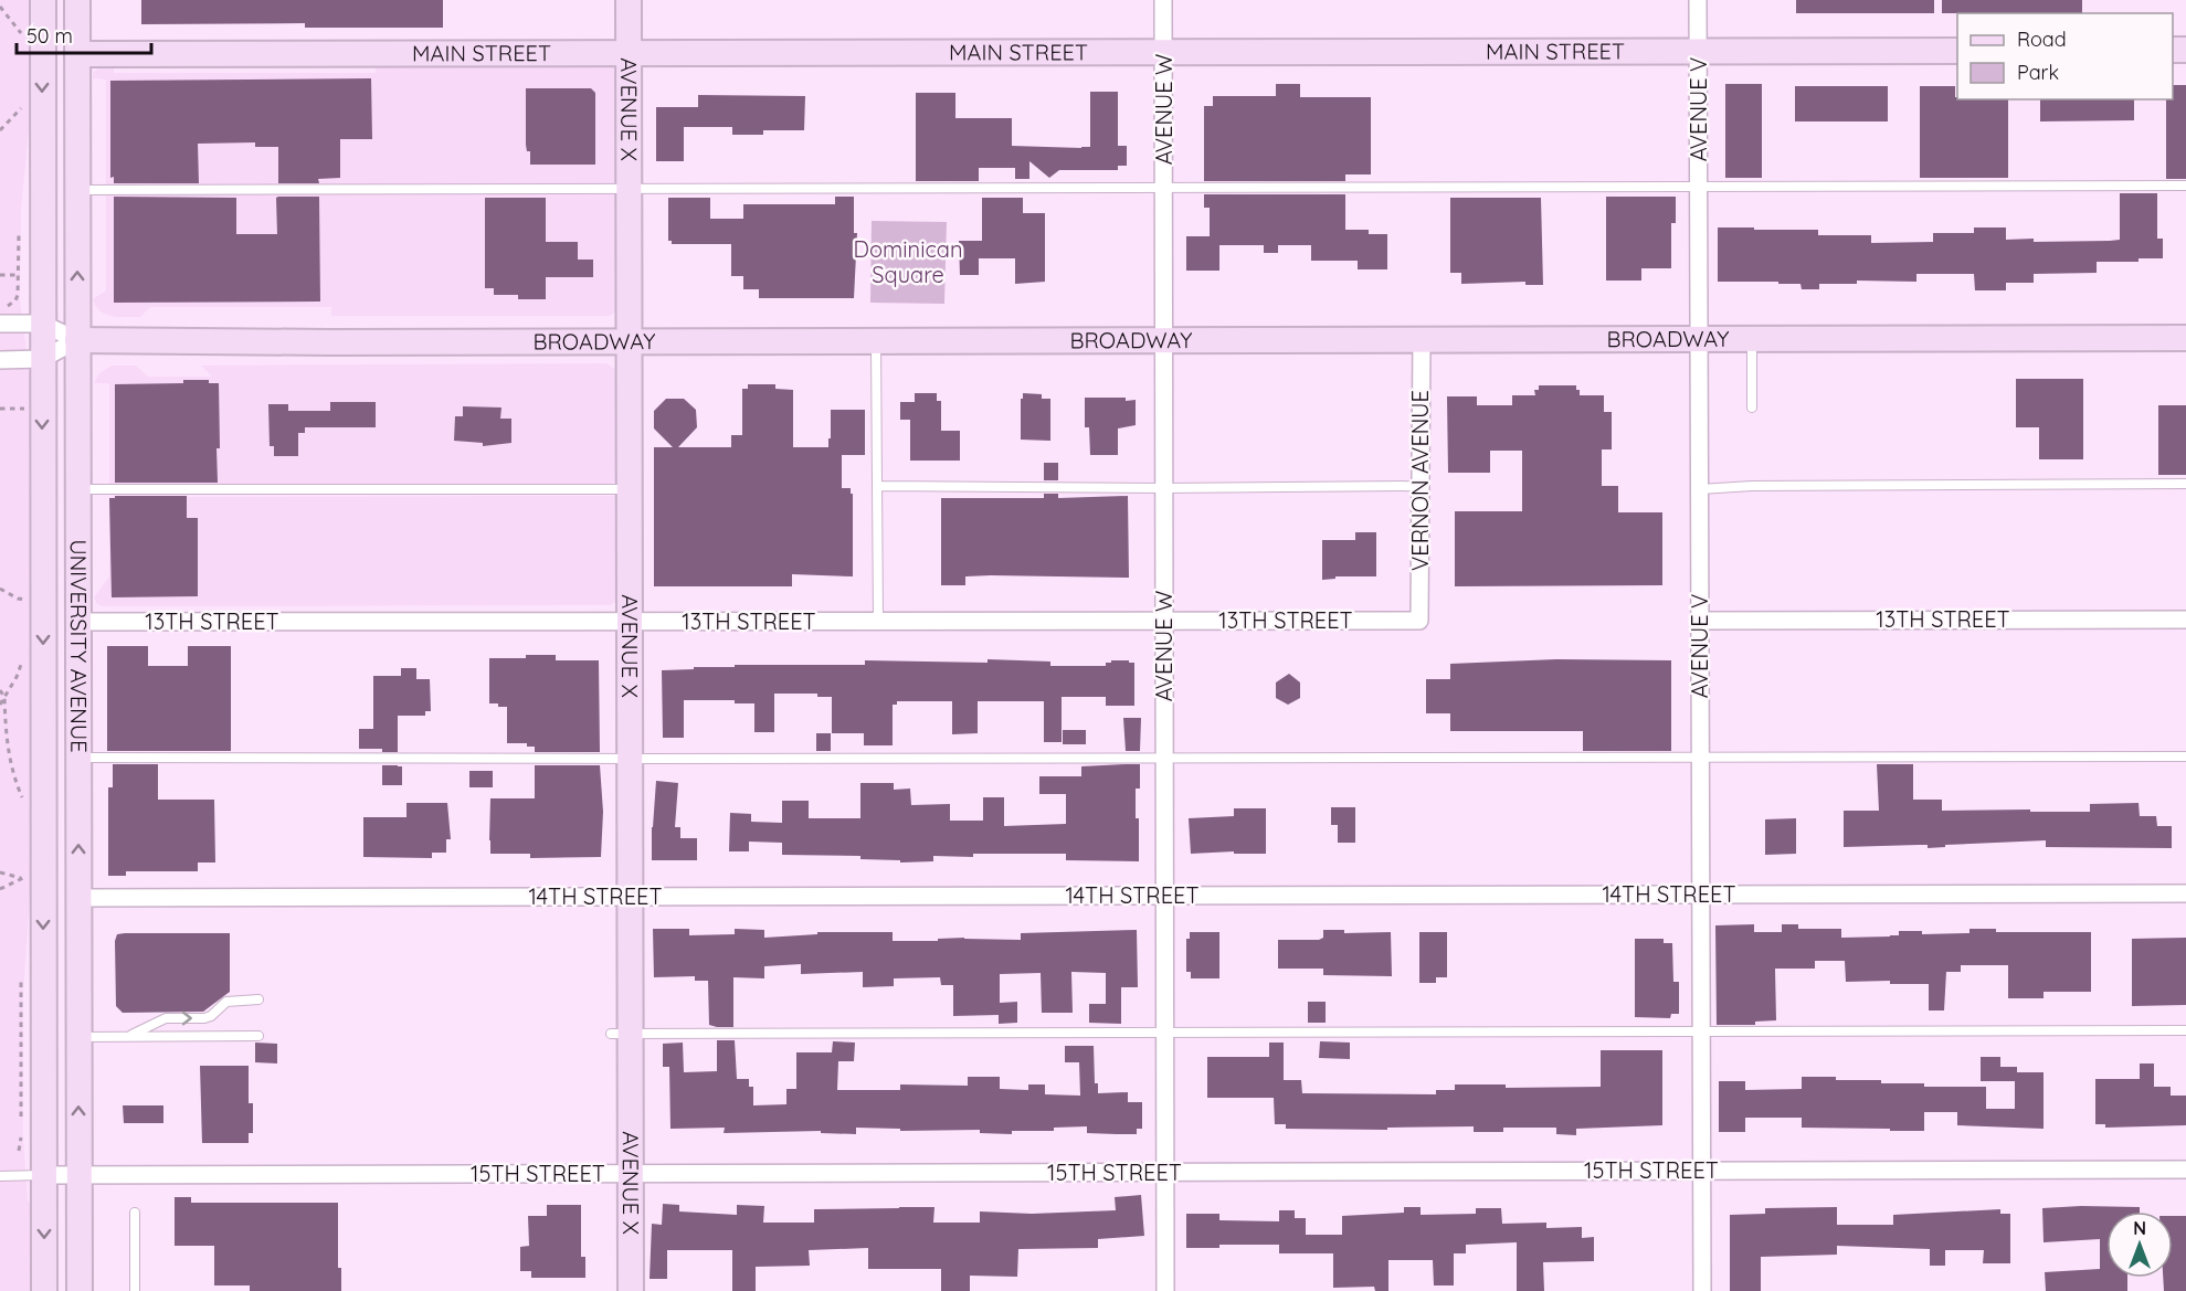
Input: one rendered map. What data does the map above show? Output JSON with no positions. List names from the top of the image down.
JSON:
{
  "streets": {
    "main road": [
      "MAIN STREET",
      "AVENUE X",
      "BROADWAY",
      "UNIVERSITY AVENUE"
    ],
    "street": [
      "AVENUE W",
      "AVENUE V",
      "VERNON AVENUE",
      "13TH STREET",
      "14TH STREET",
      "15TH STREET"
    ]
  },
  "crossings": [
    ["MAIN STREET", "AVENUE X"],
    ["MAIN STREET", "AVENUE W"],
    ["MAIN STREET", "AVENUE V"],
    ["MAIN STREET", "UNIVERSITY AVENUE"],
    ["AVENUE X", "BROADWAY"],
    ["AVENUE X", "13TH STREET"],
    ["AVENUE X", "14TH STREET"],
    ["AVENUE X", "15TH STREET"],
    ["AVENUE W", "BROADWAY"],
    ["AVENUE W", "13TH STREET"],
    ["AVENUE W", "14TH STREET"],
    ["AVENUE W", "15TH STREET"],
    ["AVENUE V", "BROADWAY"],
    ["AVENUE V", "13TH STREET"],
    ["AVENUE V", "14TH STREET"],
    ["AVENUE V", "15TH STREET"],
    ["BROADWAY", "VERNON AVENUE"],
    ["BROADWAY", "UNIVERSITY AVENUE"],
    ["VERNON AVENUE", "13TH STREET"],
    ["13TH STREET", "UNIVERSITY AVENUE"],
    ["UNIVERSITY AVENUE", "14TH STREET"],
    ["UNIVERSITY AVENUE", "15TH STREET"]
  ],
  "parks": ["Dominican Square"],
  "legend": ["Road", "Park"],
  "scale_bar": "50 m",
  "north": "top"
}
